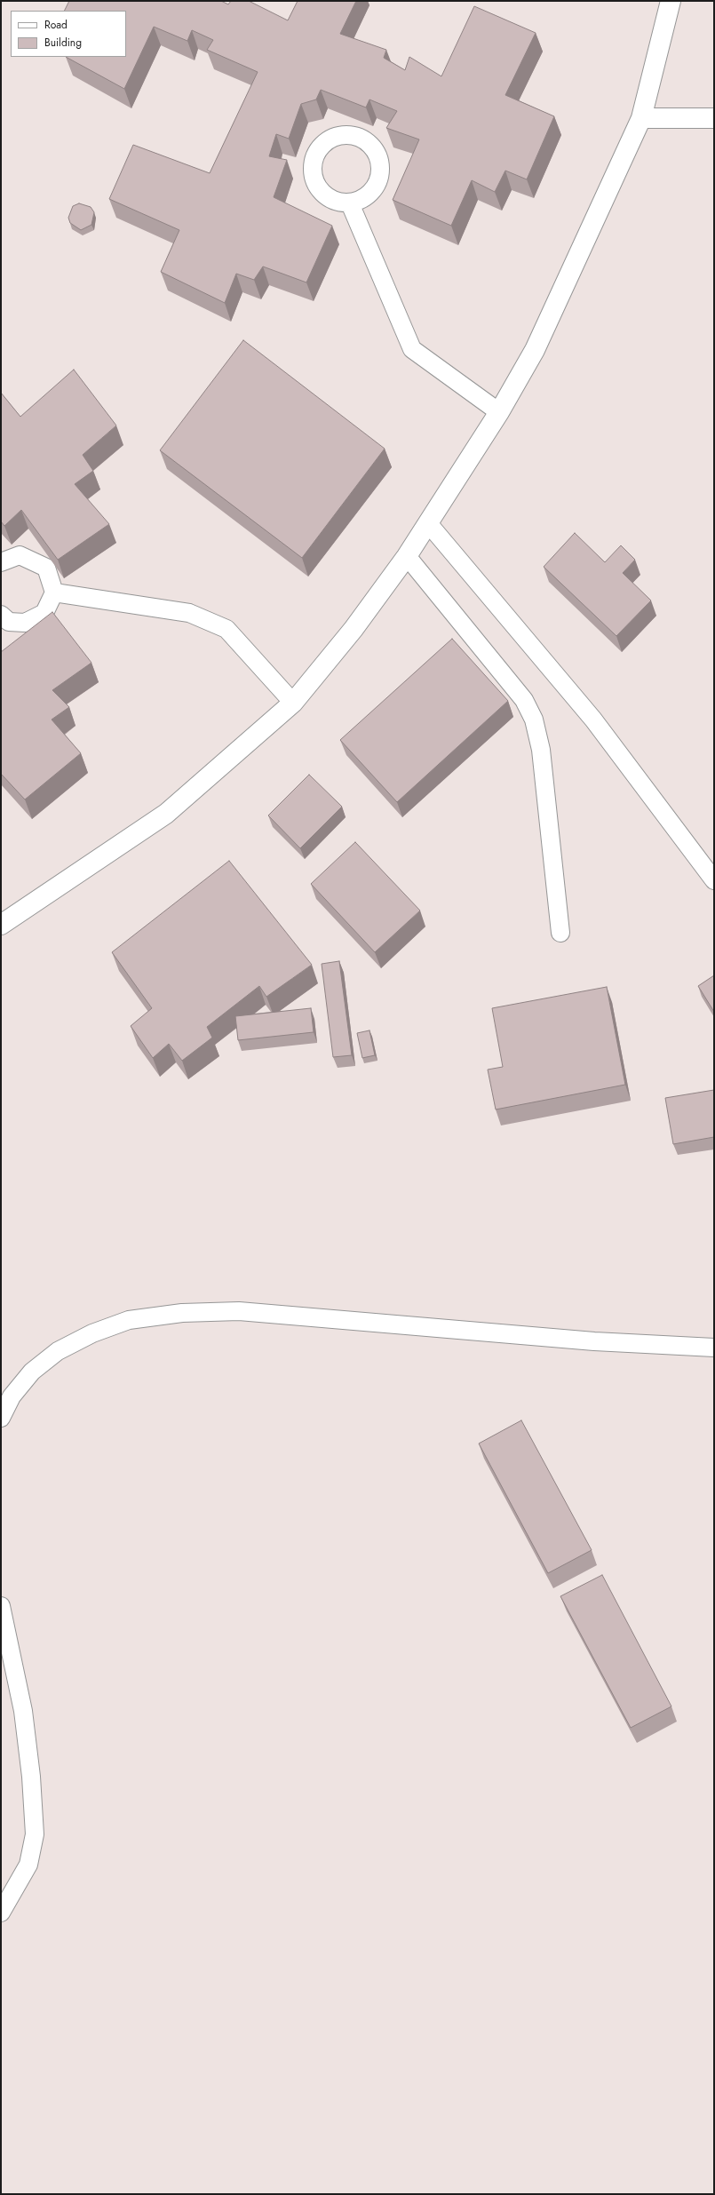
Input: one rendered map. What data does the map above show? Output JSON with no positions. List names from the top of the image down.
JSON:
{
  "legend": ["Road", "Building"]
}
